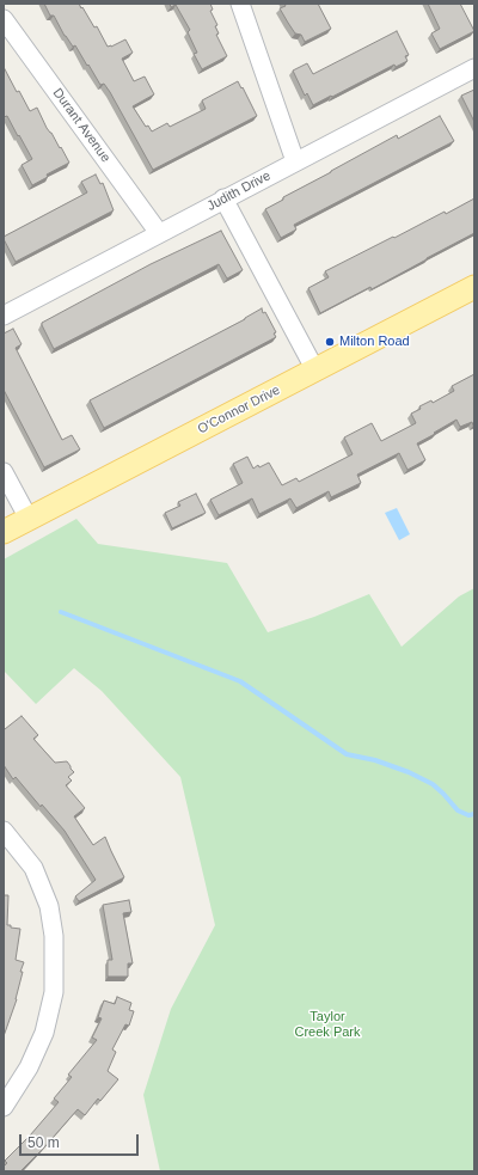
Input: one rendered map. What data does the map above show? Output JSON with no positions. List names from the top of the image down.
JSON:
{
  "streets": {
    "main road": ["O'Connor Drive"],
    "street": ["Durant Avenue", "Judith Drive"]
  },
  "crossings": [
    ["Durant Avenue", "Judith Drive"]
  ],
  "parks": ["Taylor Creek Park"],
  "places": ["Milton Road"],
  "scale_bar": "50 m"
}
